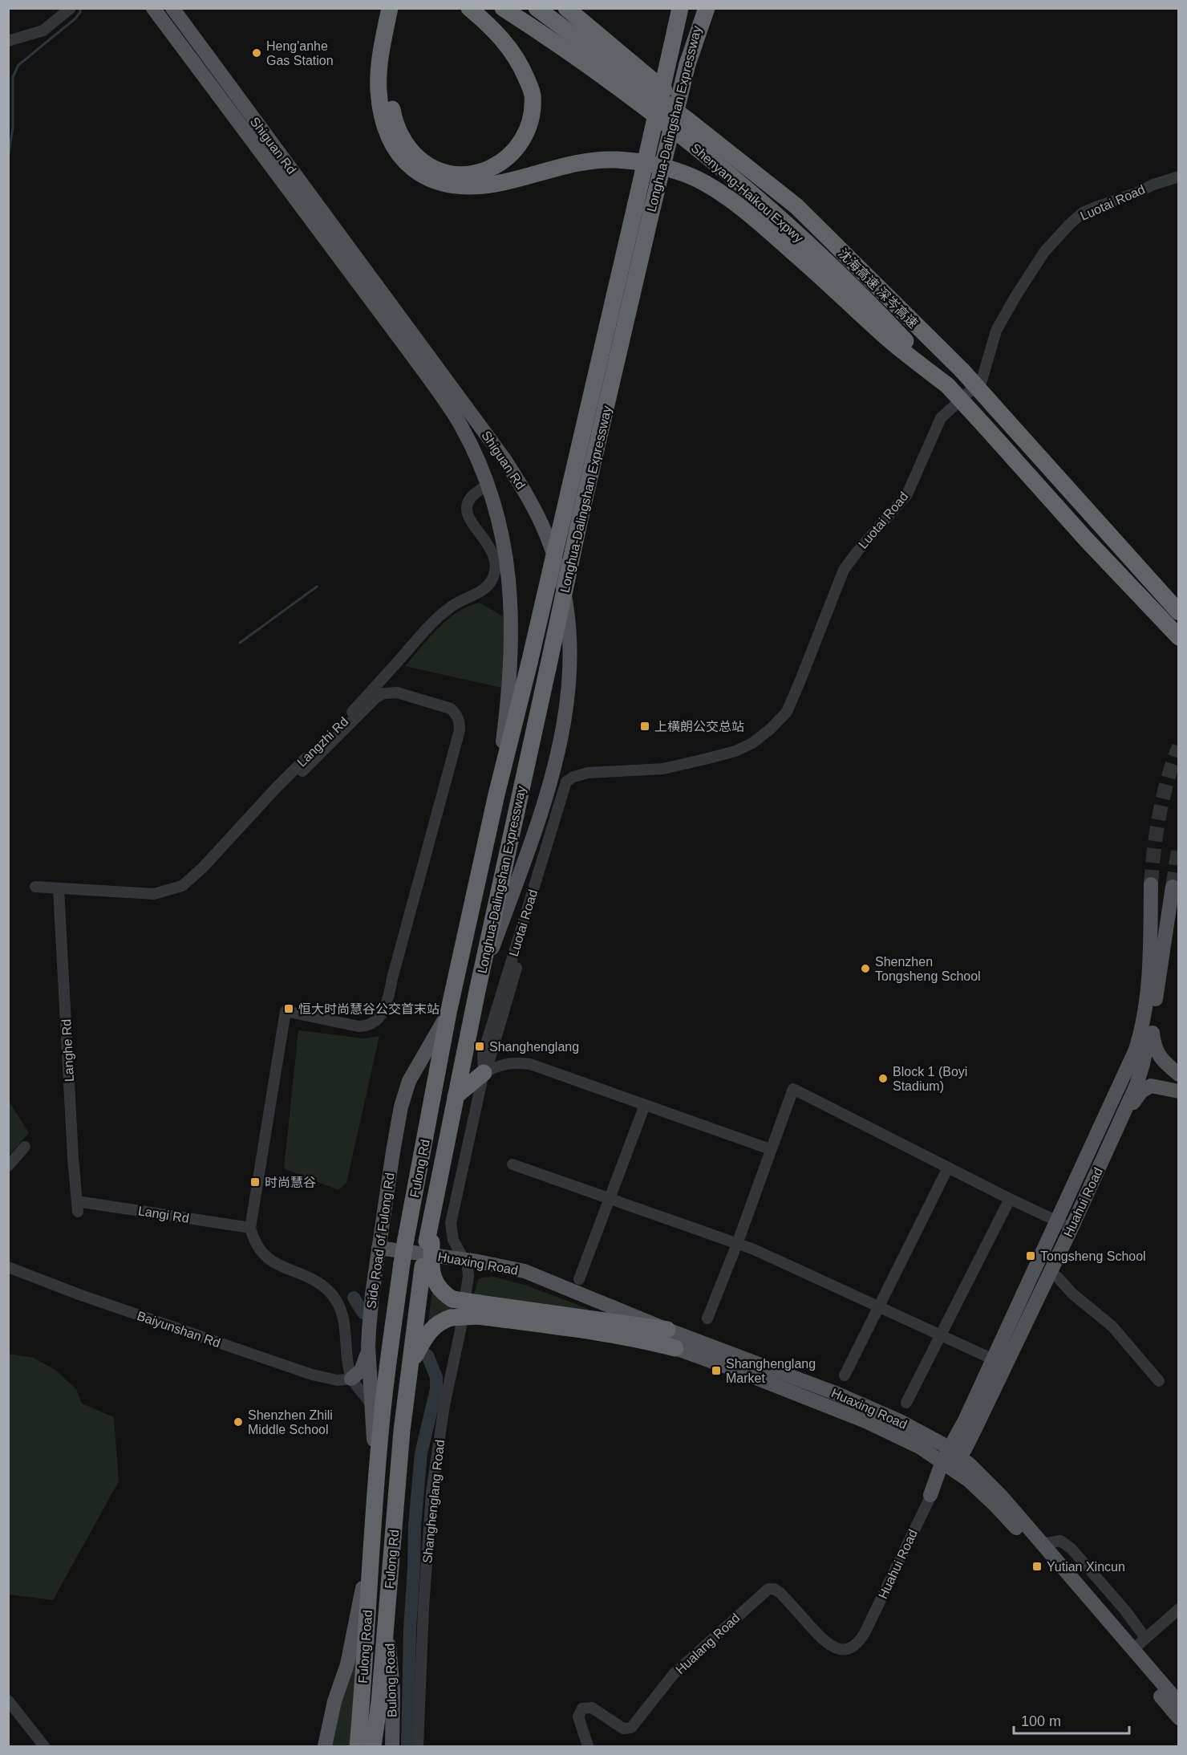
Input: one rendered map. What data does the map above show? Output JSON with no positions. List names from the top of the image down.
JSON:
{
  "streets": {
    "highway": [
      "Longhua-Dalingshan Expressway",
      "Shenyang-Haikou Expwy",
      "沈海高速 深岑高速",
      "Fulong Rd",
      "Fulong Road"
    ],
    "main road": [
      "Shiguan Rd",
      "Huahui Road",
      "Side Road of Fulong Rd",
      "Huaxing Road",
      "Bulong Road"
    ],
    "street": [
      "Luotai Road",
      "Langzhi Rd",
      "Langhe Rd",
      "Langi Rd",
      "Baiyunshan Rd",
      "Shanghenglang Road",
      "Hualang Road"
    ]
  },
  "crossings": [
    ["Longhua-Dalingshan Expressway", "Shiguan Rd"],
    ["Longhua-Dalingshan Expressway", "Fulong Rd"],
    ["Shiguan Rd", "Langzhi Rd"],
    ["Shiguan Rd", "Fulong Rd"],
    ["Luotai Road", "Huaxing Road"],
    ["Luotai Road", "Shanghenglang Road"],
    ["Langzhi Rd", "Langhe Rd"],
    ["Langhe Rd", "Langi Rd"],
    ["Fulong Rd", "Side Road of Fulong Rd"],
    ["Fulong Rd", "Fulong Road"],
    ["Fulong Rd", "Bulong Road"],
    ["Huahui Road", "Huaxing Road"],
    ["Huahui Road", "Hualang Road"],
    ["Side Road of Fulong Rd", "Huaxing Road"],
    ["Huaxing Road", "Shanghenglang Road"],
    ["Fulong Road", "Bulong Road"]
  ],
  "places": {
    "other": [
      "Heng'anhe Gas Station",
      "Shenzhen Tongsheng School",
      "Block 1 (Boyi Stadium)",
      "Shenzhen Zhili Middle School"
    ],
    "transit": [
      "上横朗公交总站",
      "恒大时尚慧谷公交首末站",
      "Shanghenglang",
      "时尚慧谷",
      "Tongsheng School",
      "Shanghenglang Market",
      "Yutian Xincun"
    ]
  },
  "scale_bar": "100 m"
}
